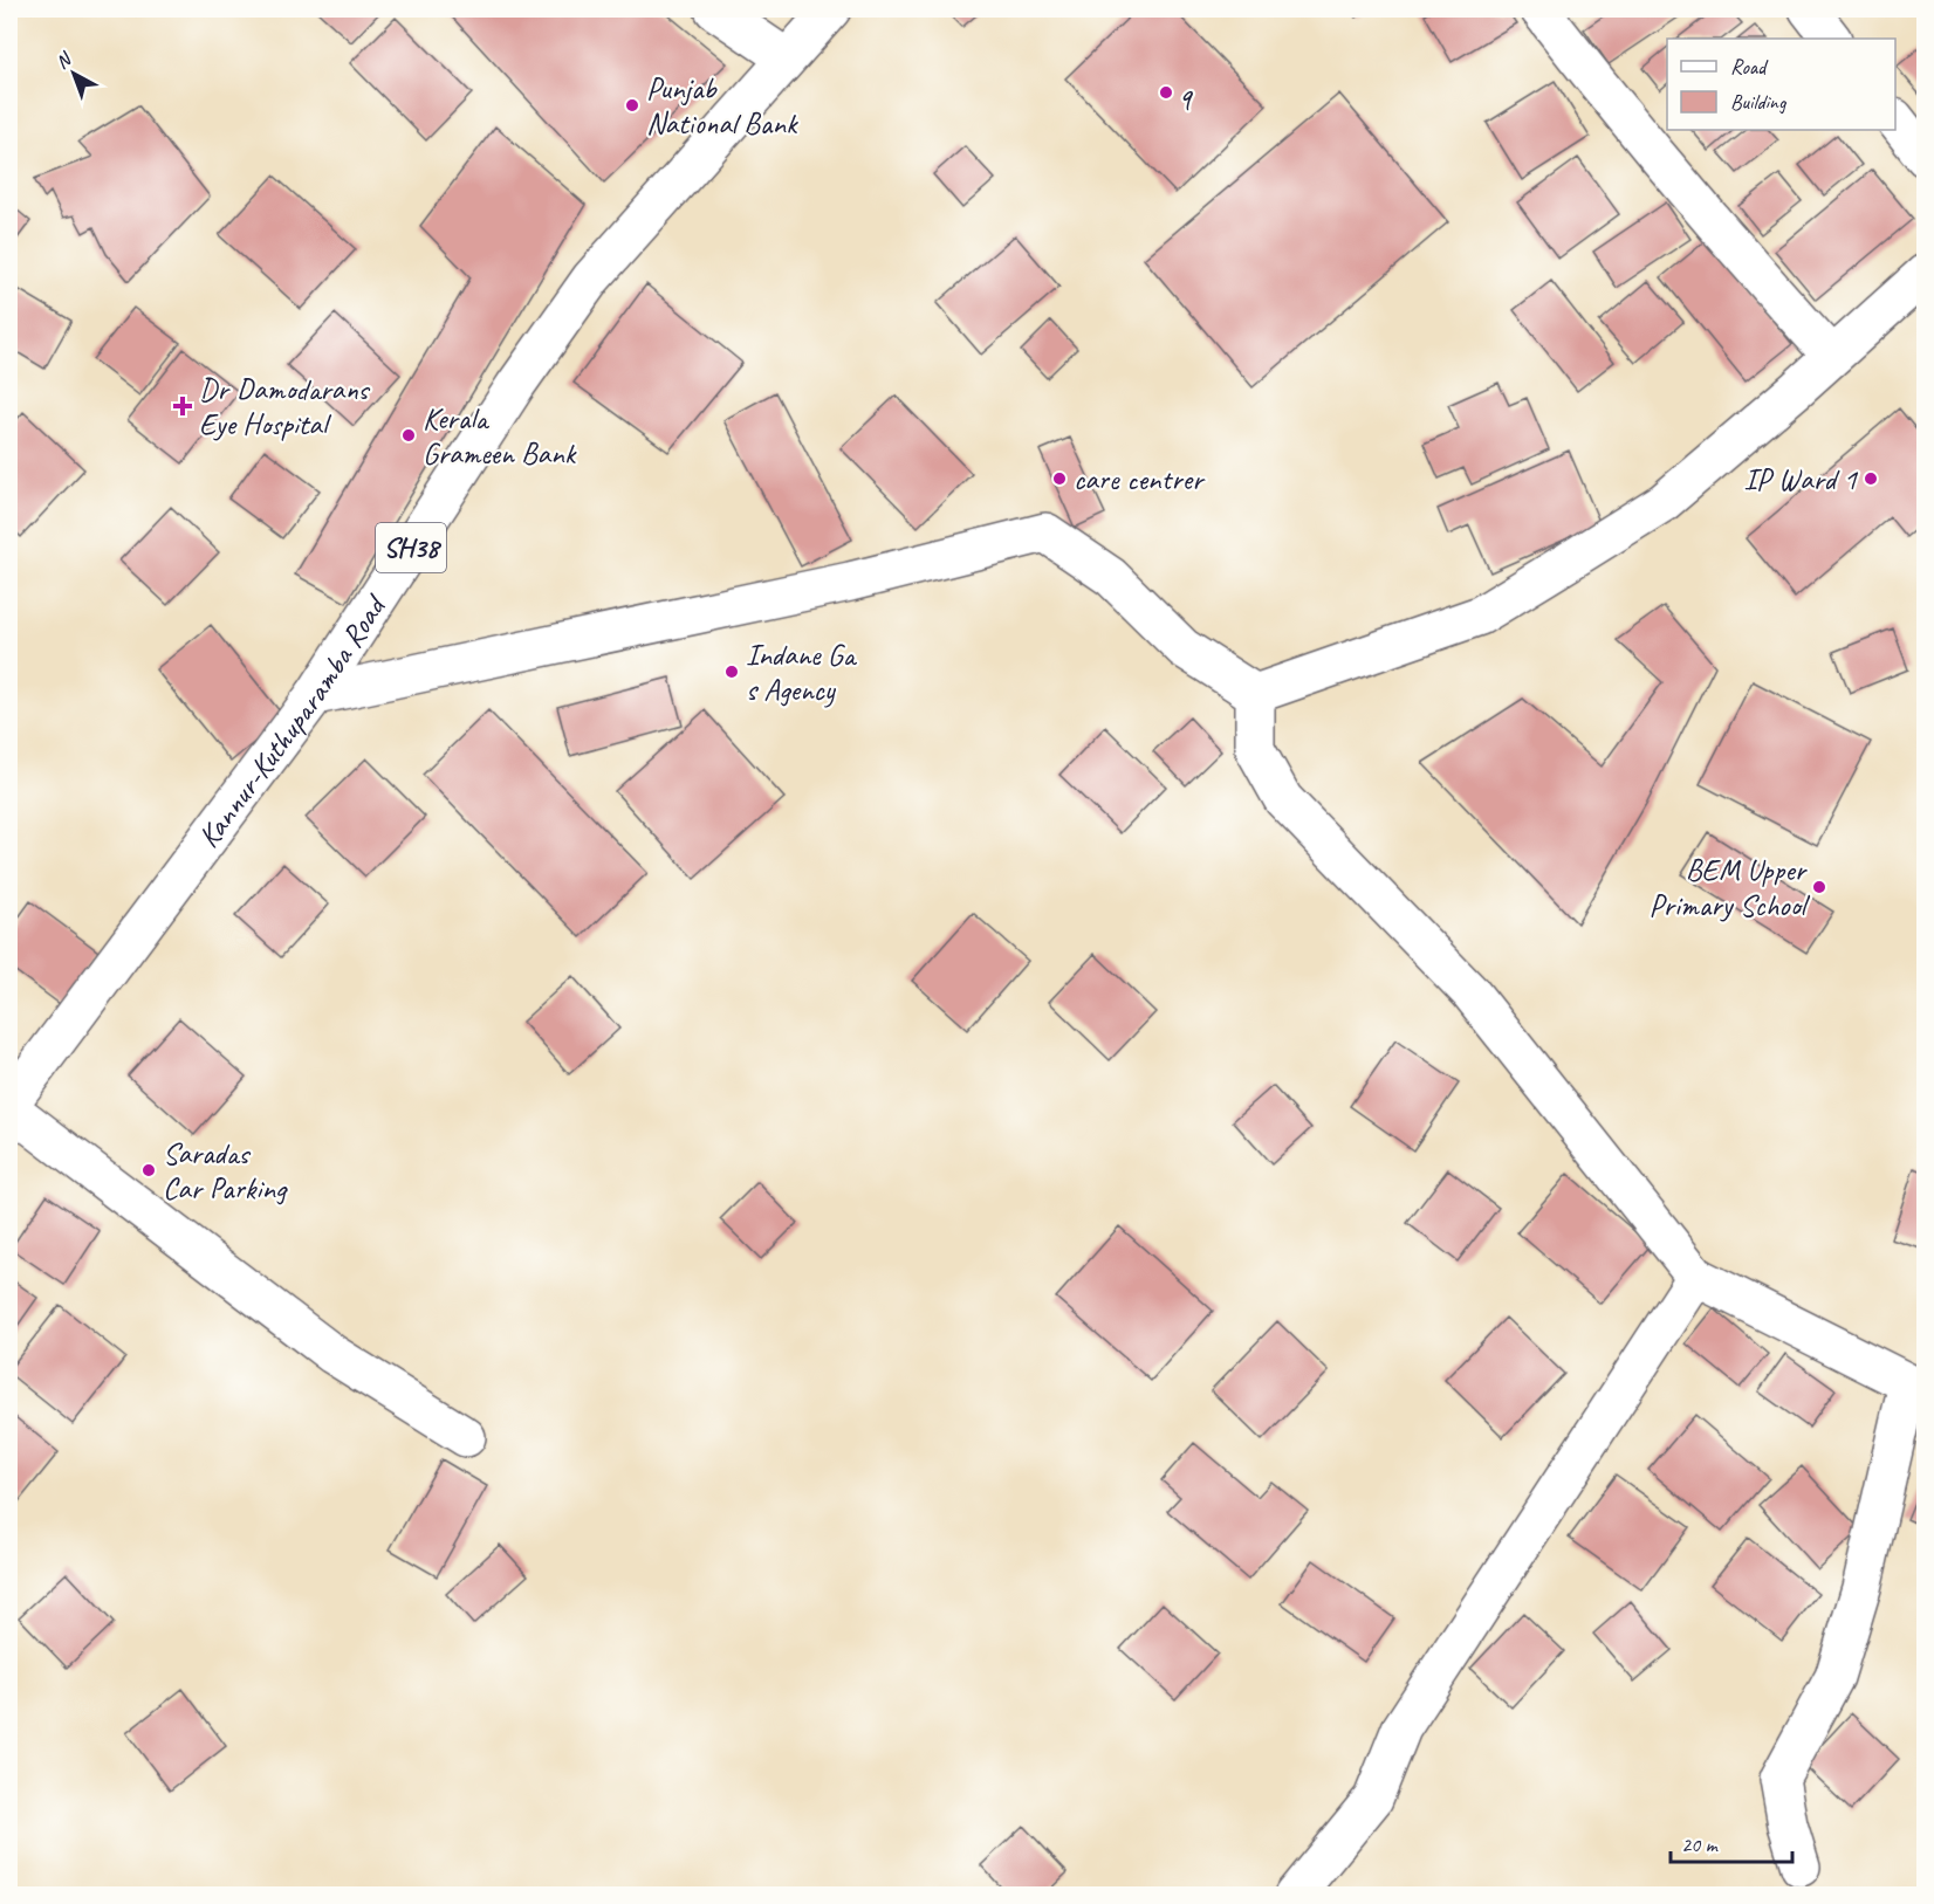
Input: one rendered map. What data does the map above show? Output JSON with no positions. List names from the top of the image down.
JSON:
{
  "streets": {
    "street": ["SH38", "Kannur-Kuthuparamba Road"]
  },
  "places": {
    "other": [
      "q",
      "Punjab National Bank",
      "Kerala Grameen Bank",
      "care centrer",
      "IP Ward 1",
      "Indane Ga s Agency",
      "BEM Upper Primary School",
      "Saradas Car Parking"
    ],
    "health": ["Dr Damodarans Eye Hospital"]
  },
  "legend": ["Road", "Building"],
  "scale_bar": "20 m",
  "north": "top left"
}
